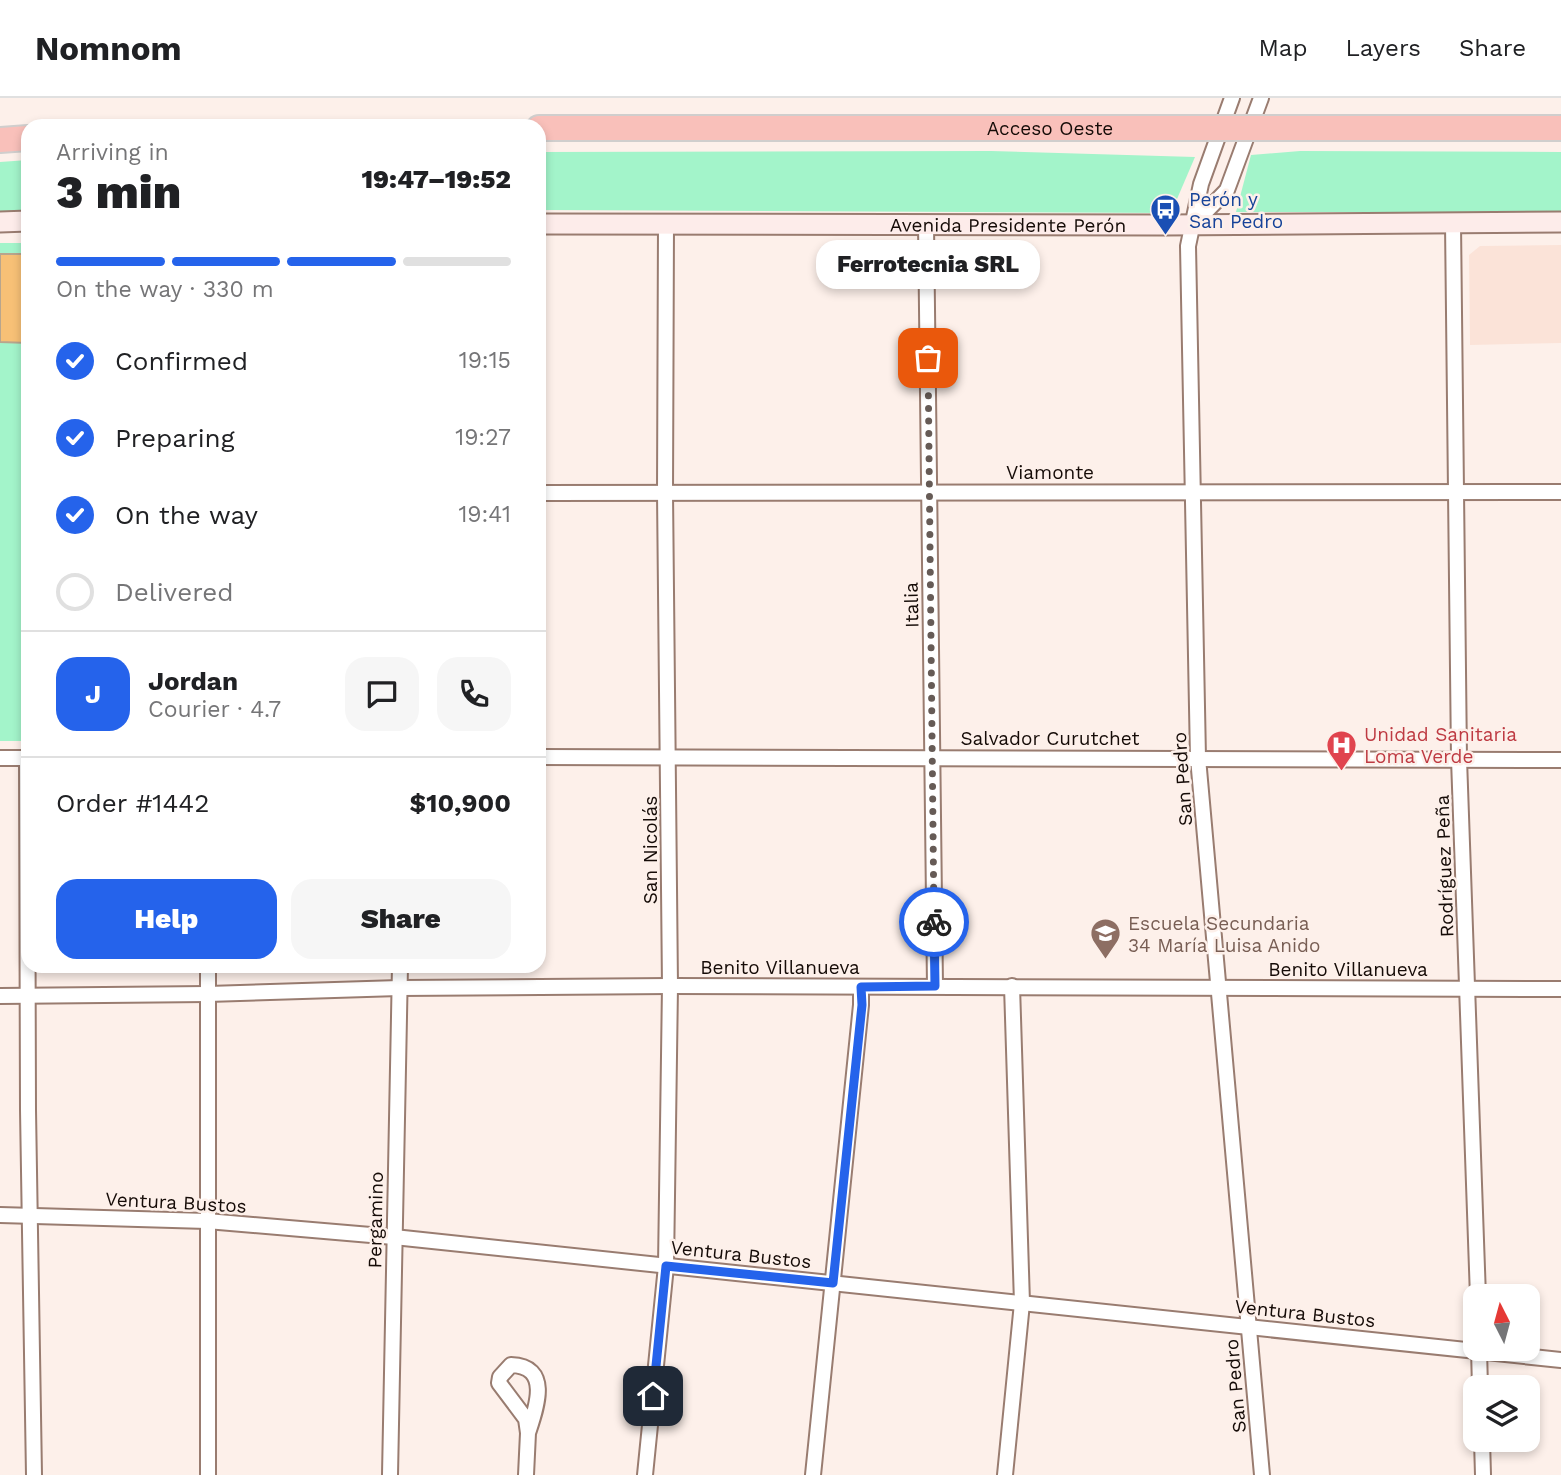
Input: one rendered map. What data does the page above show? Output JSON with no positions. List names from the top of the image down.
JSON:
{
  "streets": {
    "highway": ["Acceso Oeste"],
    "street": [
      "Avenida Presidente Perón",
      "Viamonte",
      "Italia",
      "Salvador Curutchet",
      "San Pedro",
      "San Nicolás",
      "Rodríguez Peña",
      "Benito Villanueva",
      "Ventura Bustos",
      "Pergamino"
    ]
  },
  "crossings": [
    ["Avenida Presidente Perón", "Italia"],
    ["Avenida Presidente Perón", "San Pedro"],
    ["Avenida Presidente Perón", "San Nicolás"],
    ["Avenida Presidente Perón", "Rodríguez Peña"],
    ["Viamonte", "Italia"],
    ["Viamonte", "San Pedro"],
    ["Viamonte", "San Nicolás"],
    ["Viamonte", "Rodríguez Peña"],
    ["Italia", "Salvador Curutchet"],
    ["Italia", "Benito Villanueva"],
    ["Salvador Curutchet", "San Pedro"],
    ["Salvador Curutchet", "San Nicolás"],
    ["Salvador Curutchet", "Rodríguez Peña"],
    ["San Pedro", "Benito Villanueva"],
    ["San Pedro", "Ventura Bustos"],
    ["San Nicolás", "Benito Villanueva"],
    ["San Nicolás", "Ventura Bustos"],
    ["Rodríguez Peña", "Benito Villanueva"],
    ["Benito Villanueva", "Pergamino"],
    ["Ventura Bustos", "Pergamino"]
  ],
  "places": {
    "bus stop": ["Perón y San Pedro"],
    "other": ["Ferrotecnia SRL"],
    "hospital": ["Unidad Sanitaria Loma Verde"],
    "school or university": ["Escuela Secundaria 34 María Luisa Anido"]
  },
  "north": "top",
  "page": {
    "header": "Nomnom",
    "nav": ["Map", "Layers", "Share"],
    "heading": ["3 min", "Arriving in", "19:47–19:52"],
    "panel": [
      "Jordan",
      "Courier · 4.7",
      "Order #1442",
      "$10,900"
    ],
    "bar": "On the way · 330 m",
    "bubble": "Ferrotecnia SRL",
    "list": [
      ["Confirmed", "19:15"],
      ["Preparing", "19:27"],
      ["On the way", "19:41"],
      "Delivered"
    ],
    "round": "J",
    "buttons": ["Help", "Share"]
  }
}
